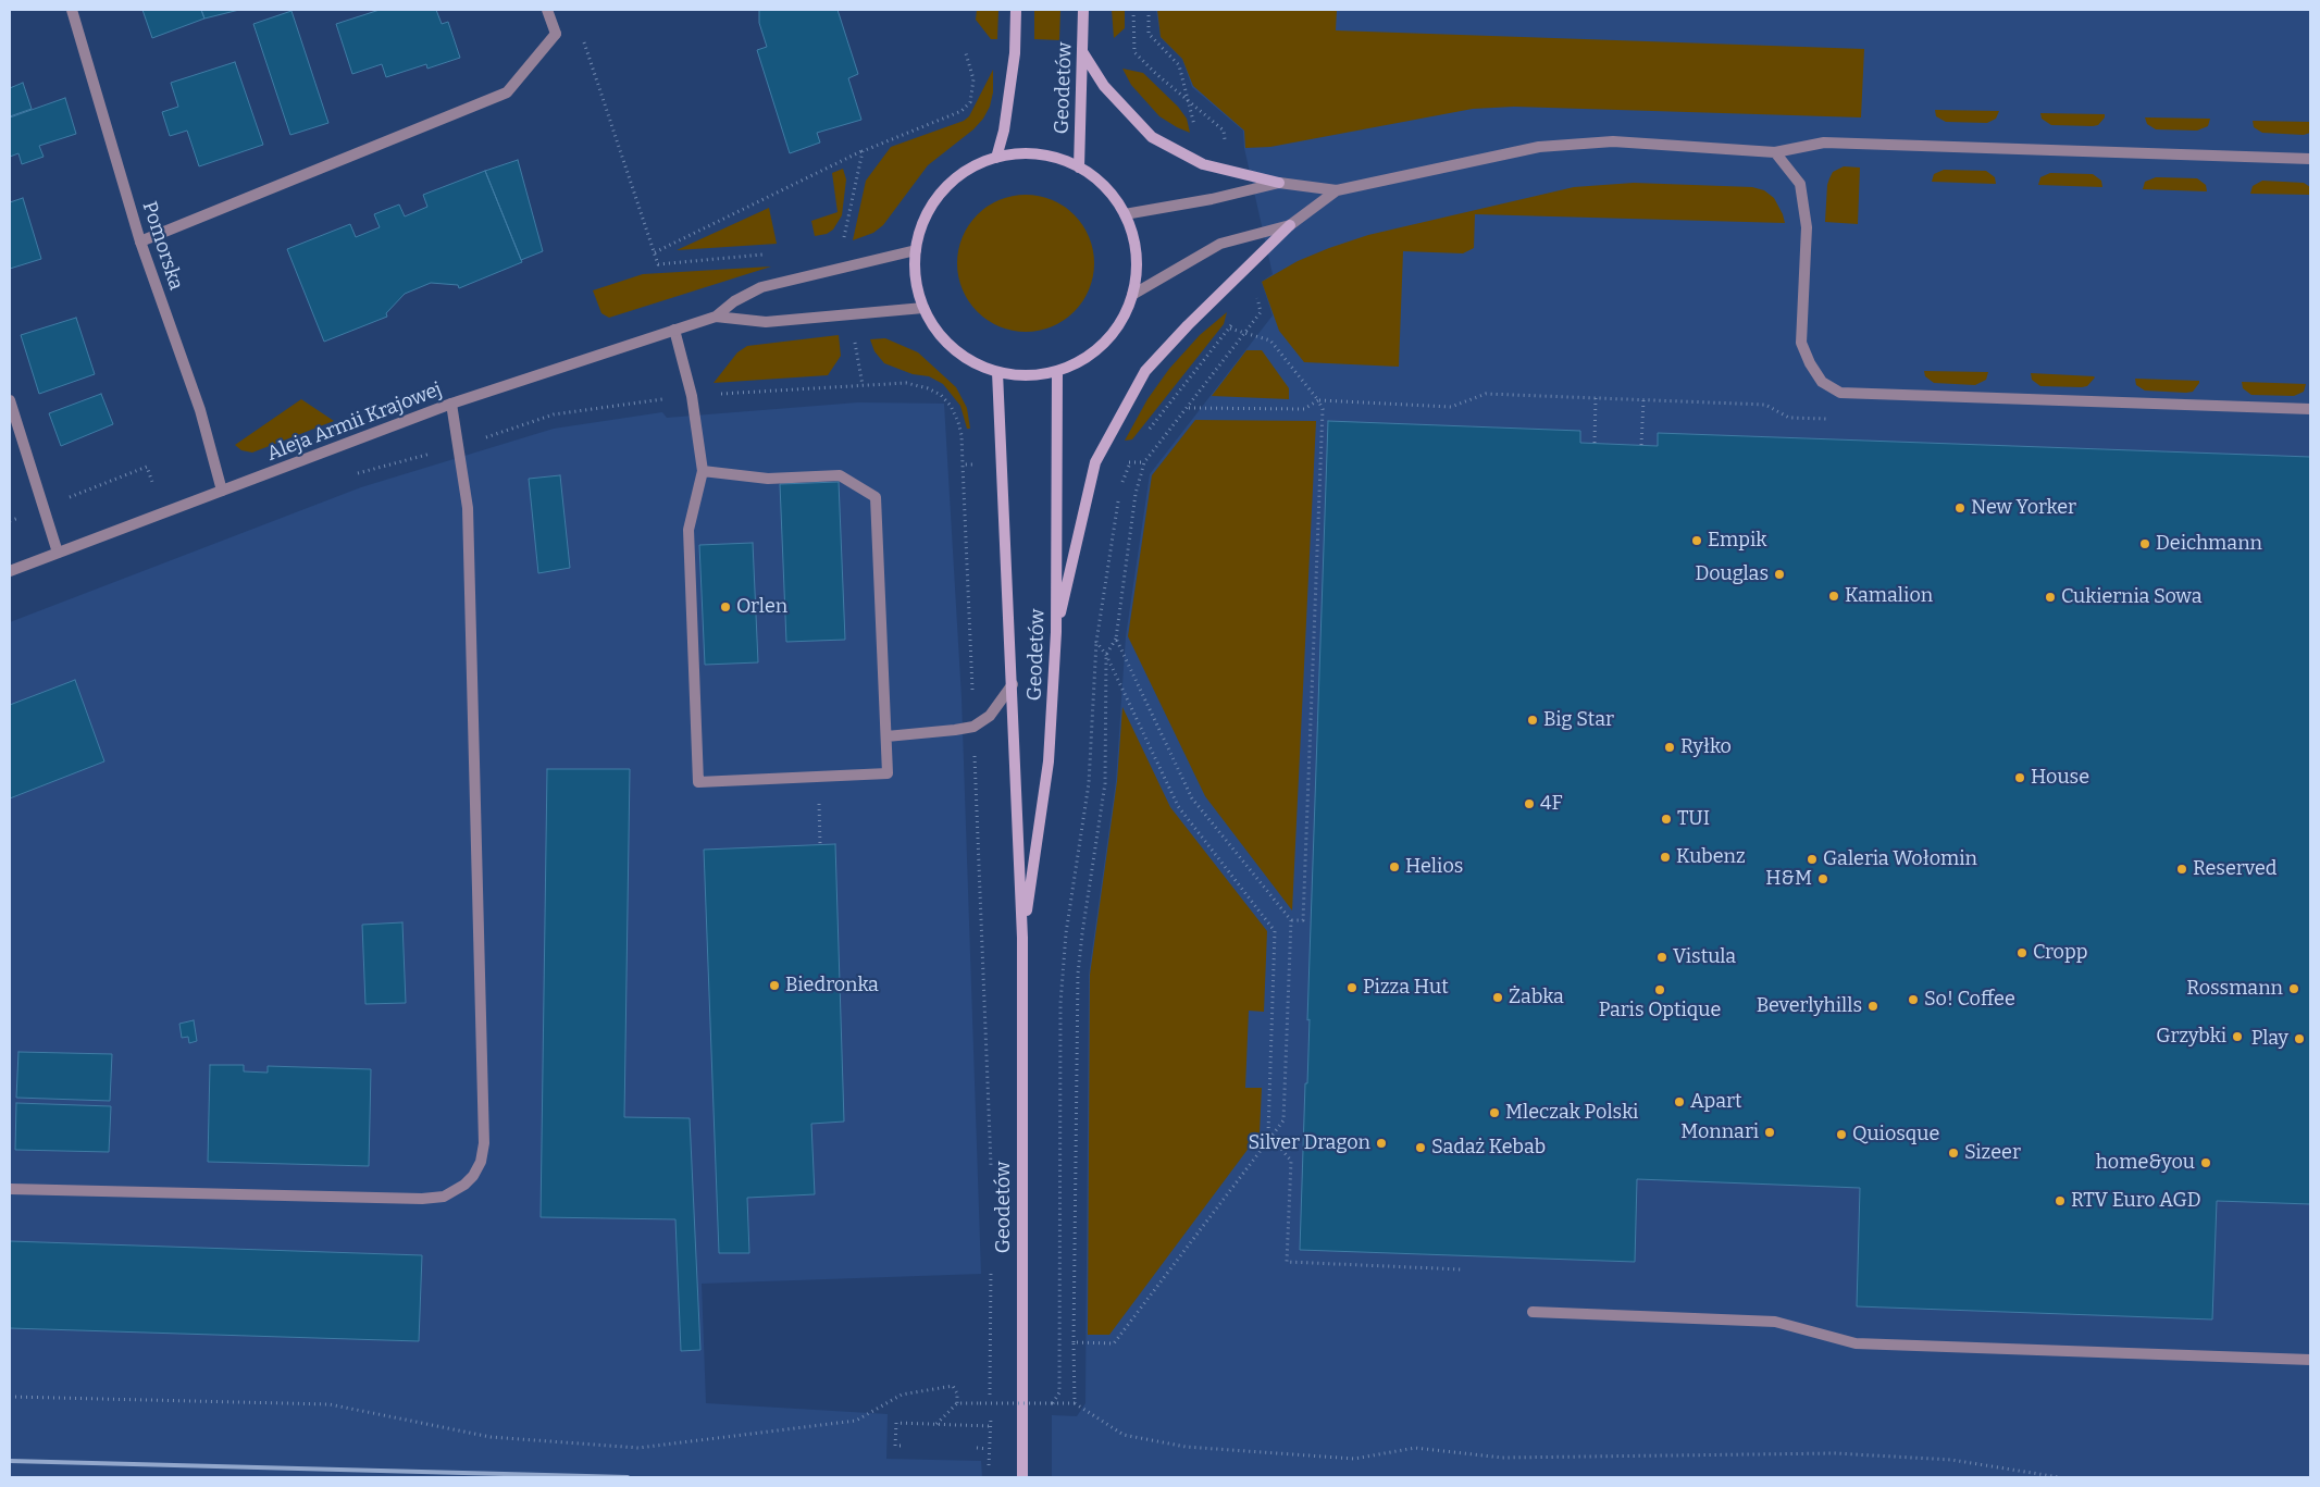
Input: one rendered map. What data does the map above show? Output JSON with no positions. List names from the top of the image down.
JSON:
{
  "streets": {
    "main road": ["Geodetów"],
    "street": ["Pomorska", "Aleja Armii Krajowej"]
  },
  "crossings": [
    ["Pomorska", "Aleja Armii Krajowej"]
  ],
  "places": [
    "New Yorker",
    "Empik",
    "Deichmann",
    "Douglas",
    "Kamalion",
    "Cukiernia Sowa",
    "Orlen",
    "Big Star",
    "Ryłko",
    "House",
    "4F",
    "TUI",
    "Kubenz",
    "Galeria Wołomin",
    "Helios",
    "Reserved",
    "H&M",
    "Cropp",
    "Vistula",
    "Biedronka",
    "Pizza Hut",
    "Rossmann",
    "Paris Optique",
    "Żabka",
    "So! Coffee",
    "Beverlyhills",
    "Grzybki",
    "Play",
    "Apart",
    "Mleczak Polski",
    "Monnari",
    "Quiosque",
    "Silver Dragon",
    "Sadaż Kebab",
    "Sizeer",
    "home&you",
    "RTV Euro AGD"
  ]
}
